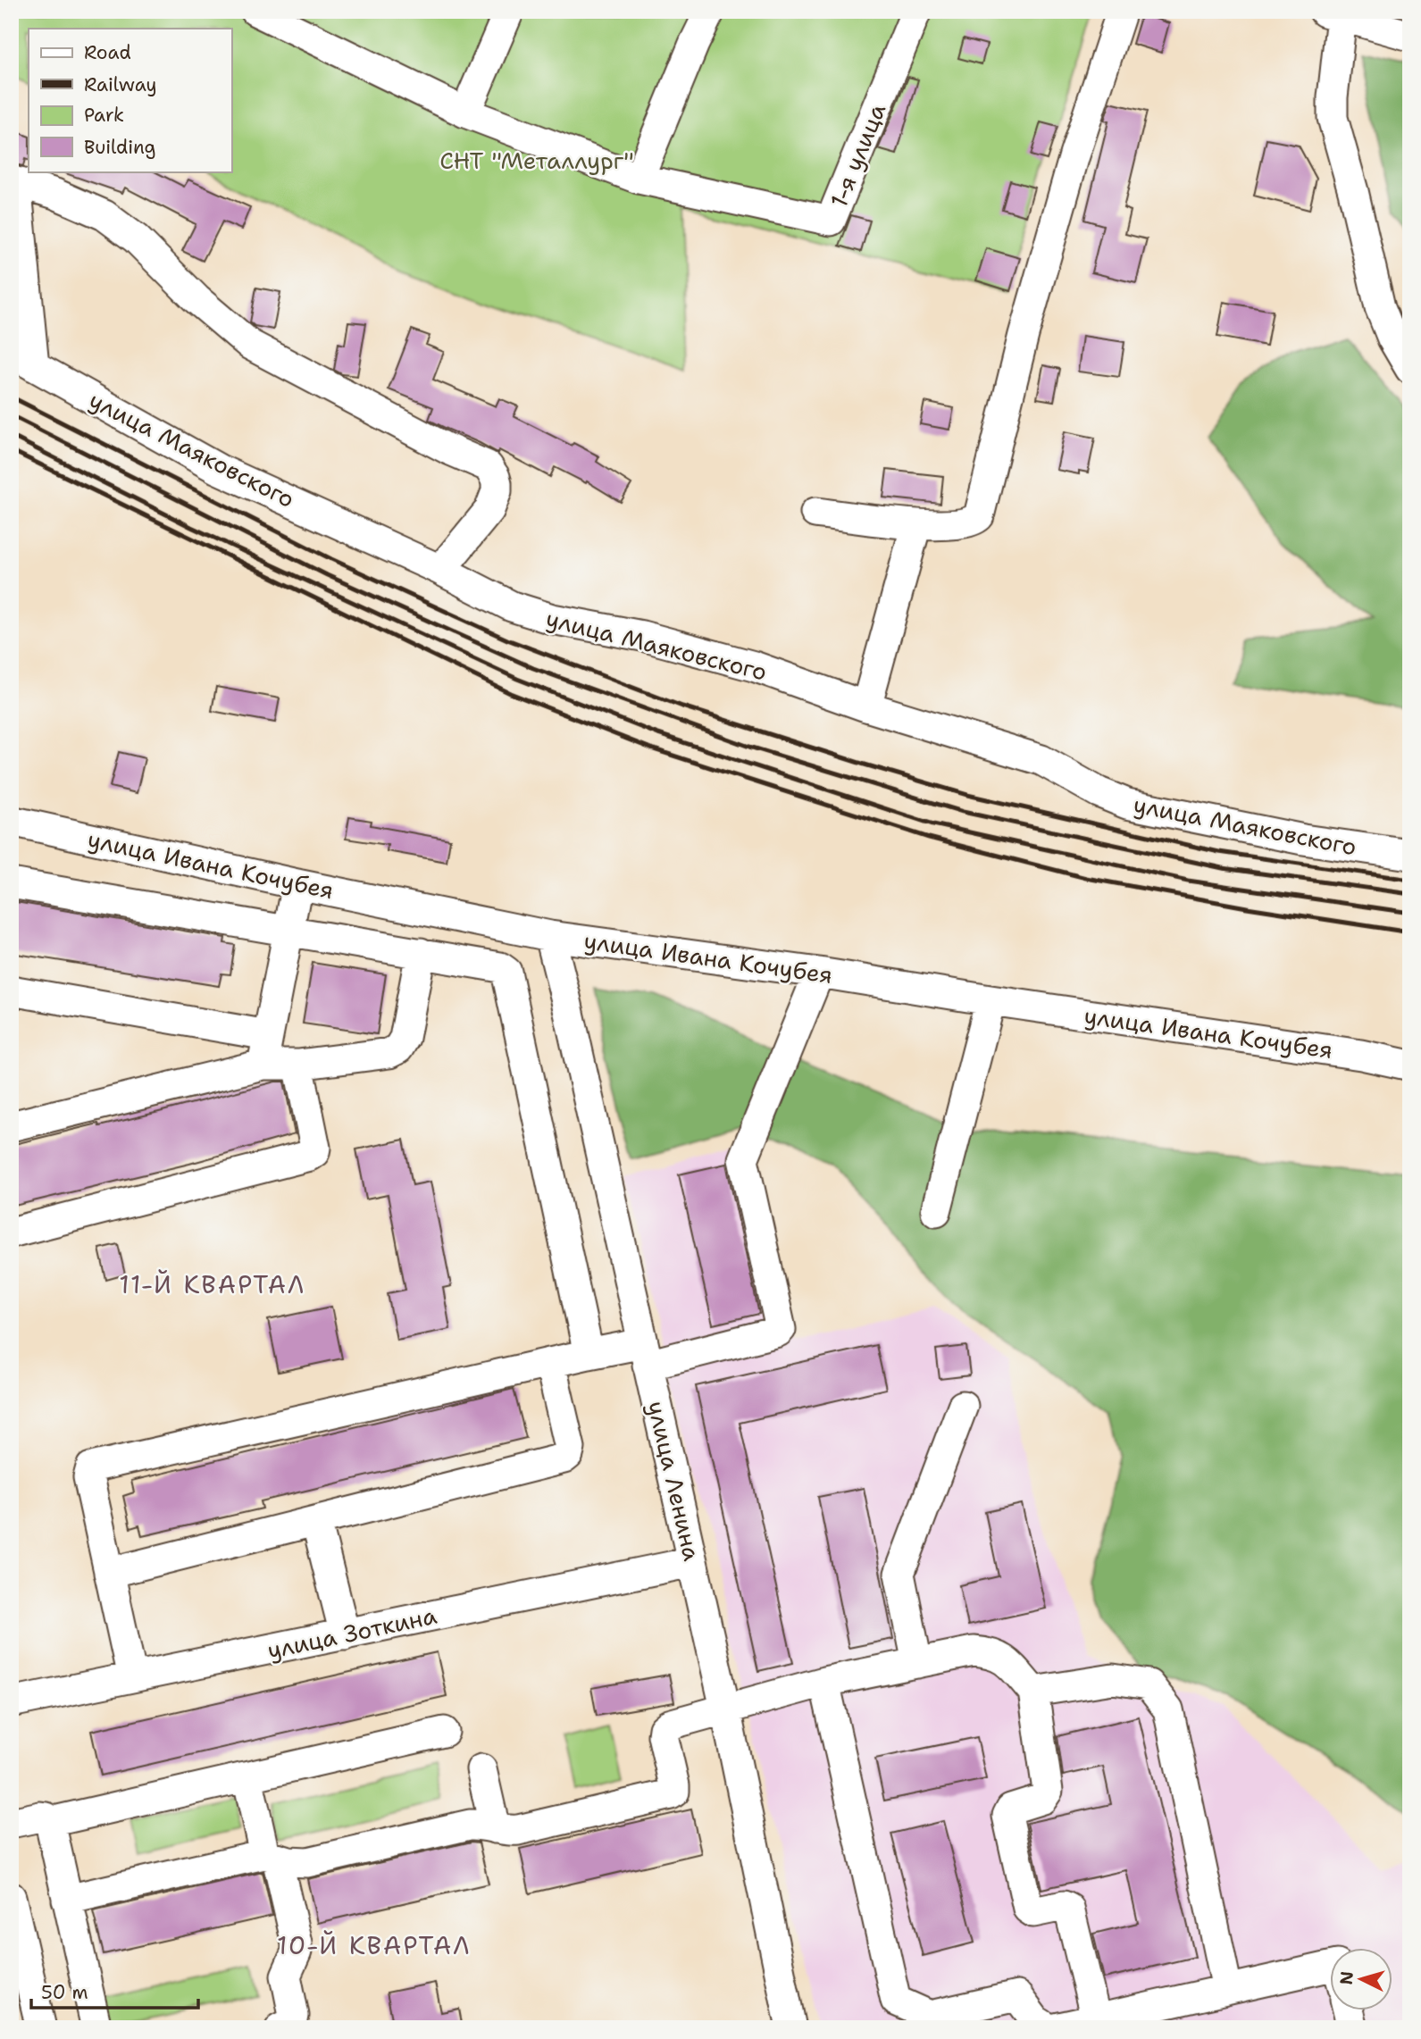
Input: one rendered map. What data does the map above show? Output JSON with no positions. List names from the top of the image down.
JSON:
{
  "streets": {
    "street": [
      "1-я улица",
      "улица Маяковского",
      "улица Ивана Кочубея",
      "улица Ленина",
      "улица Зоткина"
    ]
  },
  "crossings": [
    ["улица Ивана Кочубея", "улица Ленина"],
    ["улица Ленина", "улица Зоткина"]
  ],
  "districts": ["11-Й КВАРТАЛ", "10-Й КВАРТАЛ"],
  "parks": ["СНТ \"Металлург\""],
  "legend": [
    "Road",
    "Railway",
    "Park",
    "Building"
  ],
  "scale_bar": "50 m",
  "north": "left"
}
